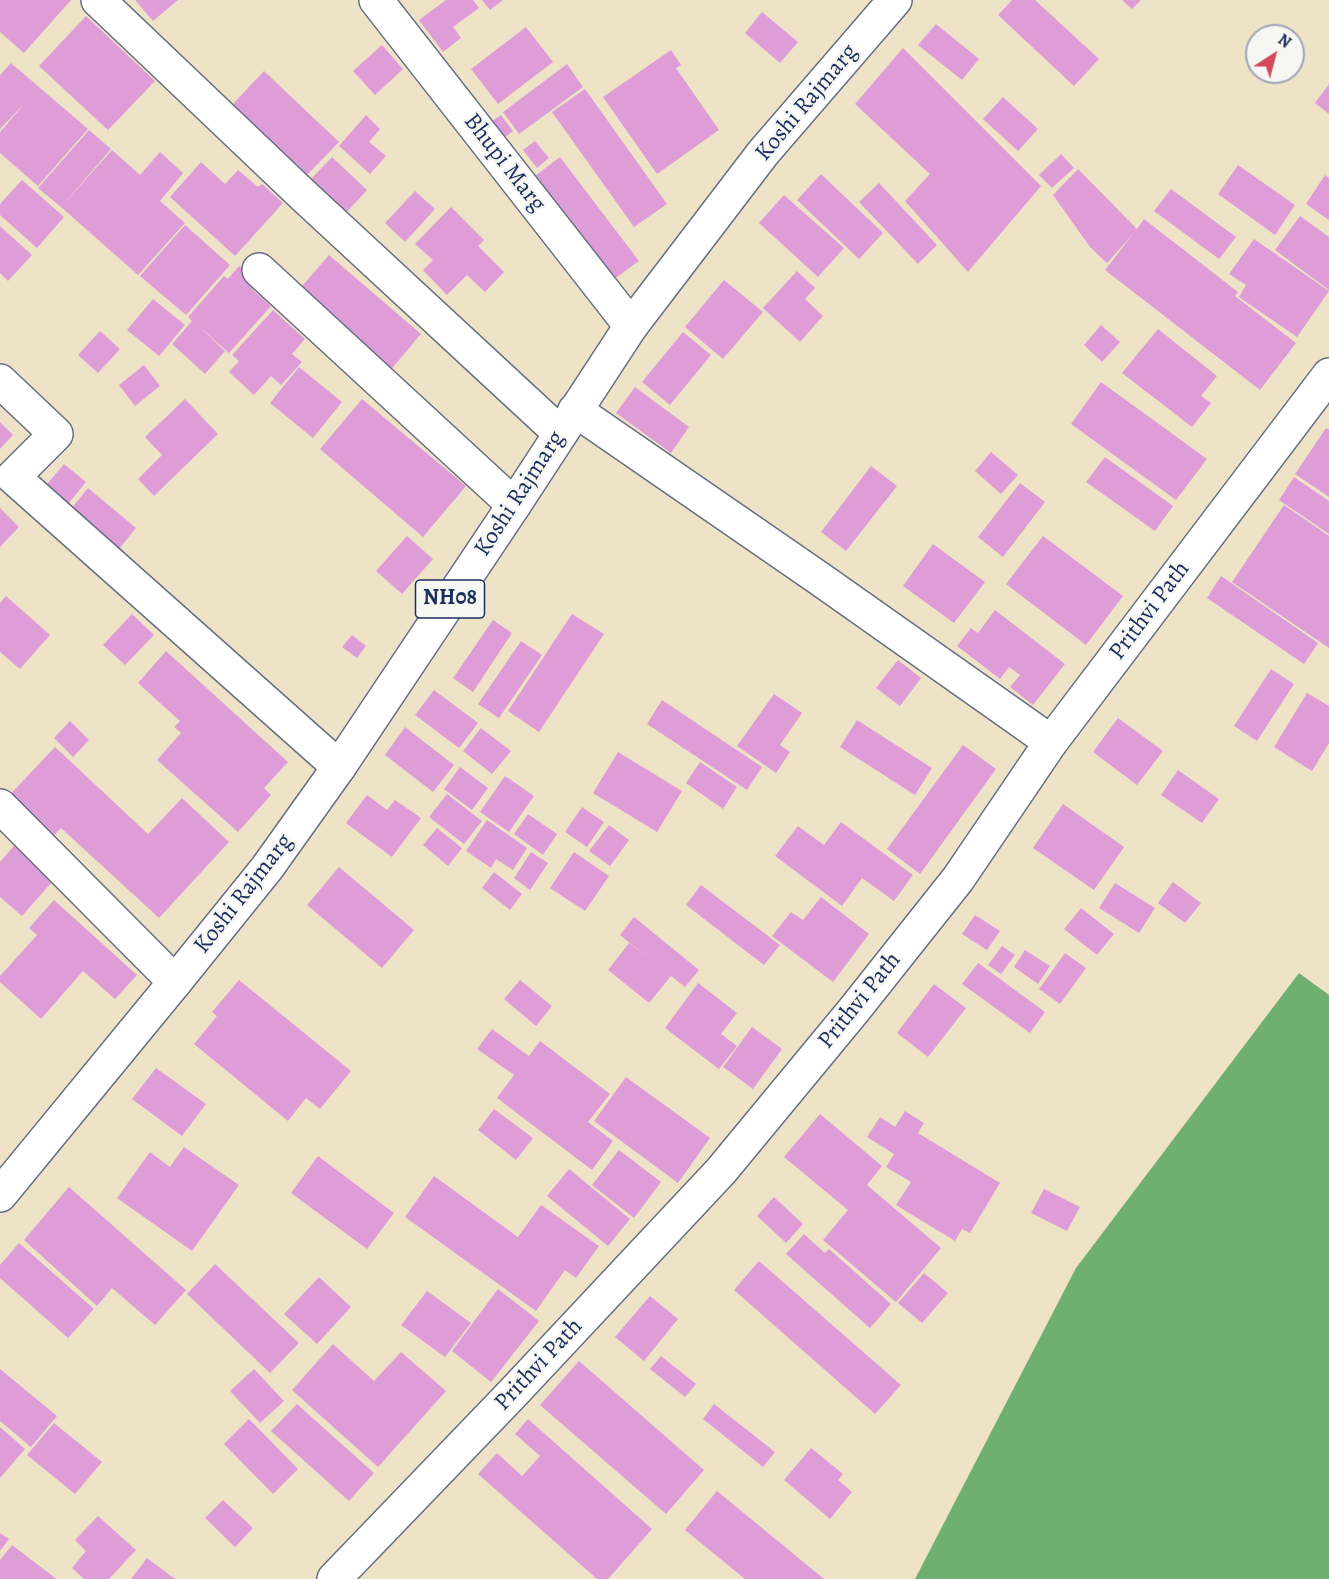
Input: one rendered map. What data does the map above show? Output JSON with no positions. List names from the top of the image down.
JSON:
{
  "streets": {
    "street": [
      "Koshi Rajmarg",
      "Bhupi Marg",
      "NH08",
      "Prithvi Path"
    ]
  },
  "crossings": [
    ["Koshi Rajmarg", "Bhupi Marg"]
  ],
  "north": "top right"
}
